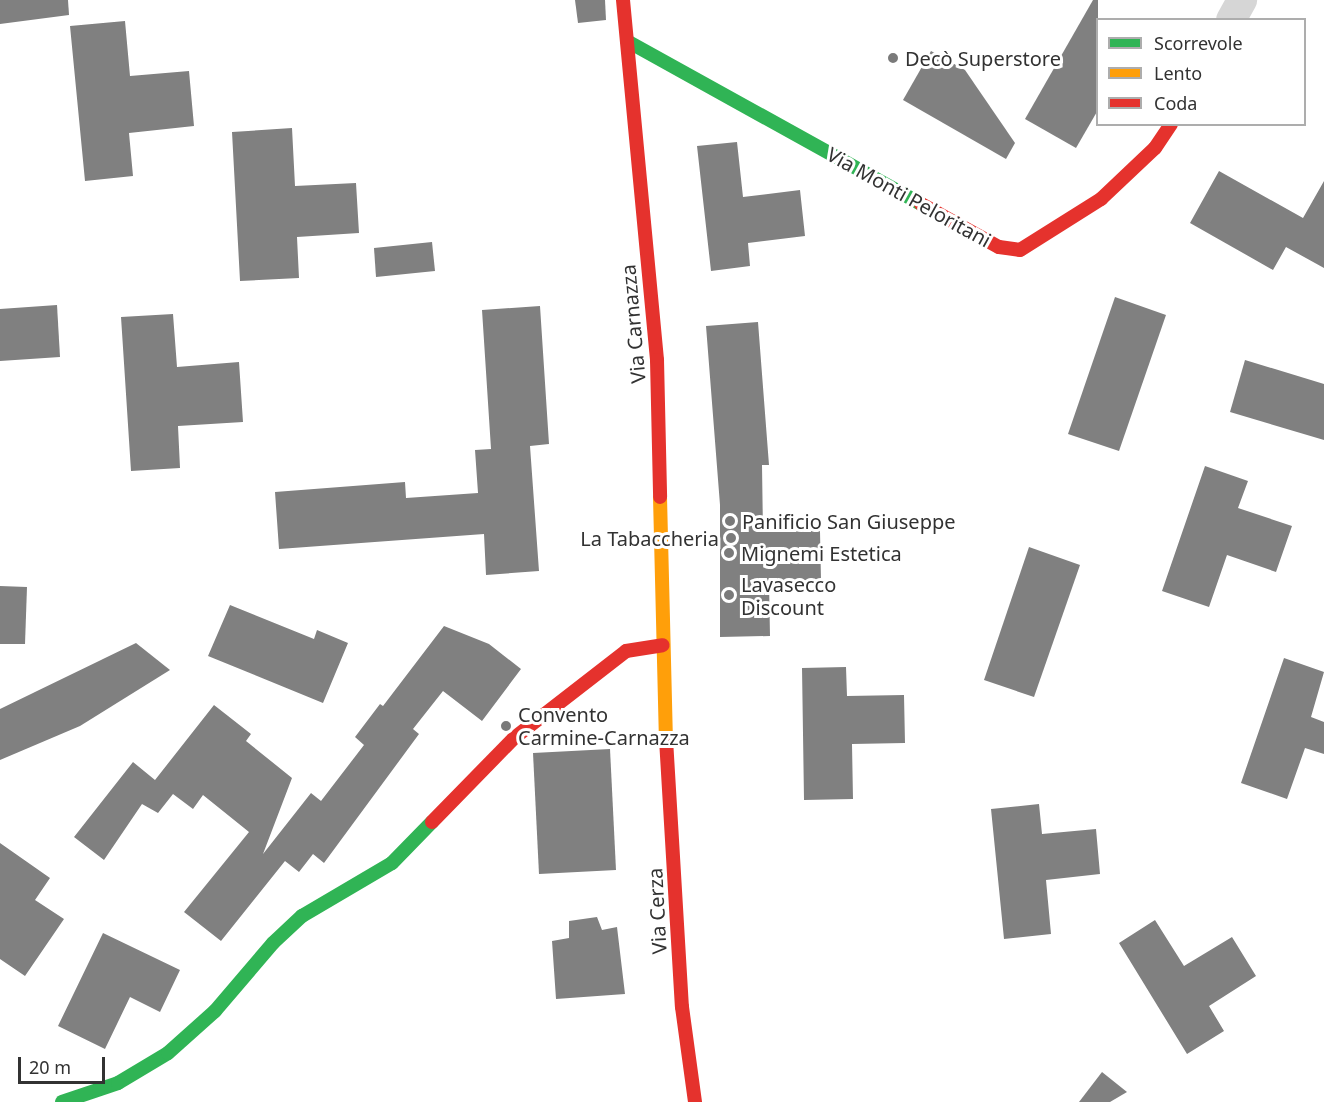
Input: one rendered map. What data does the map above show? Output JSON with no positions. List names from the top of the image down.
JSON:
{
  "streets": {
    "main road": ["Via Monti Peloritani", "Via Carnazza", "Via Cerza"]
  },
  "crossings": [
    ["Via Monti Peloritani", "Via Carnazza"],
    ["Via Carnazza", "Via Cerza"]
  ],
  "places": [
    "Decò Superstore",
    "Panificio San Giuseppe",
    "La Tabaccheria",
    "Mignemi Estetica",
    "Lavasecco Discount",
    "Convento Carmine-Carnazza"
  ],
  "legend": ["Scorrevole", "Lento", "Coda"],
  "scale_bar": "20 m"
}
